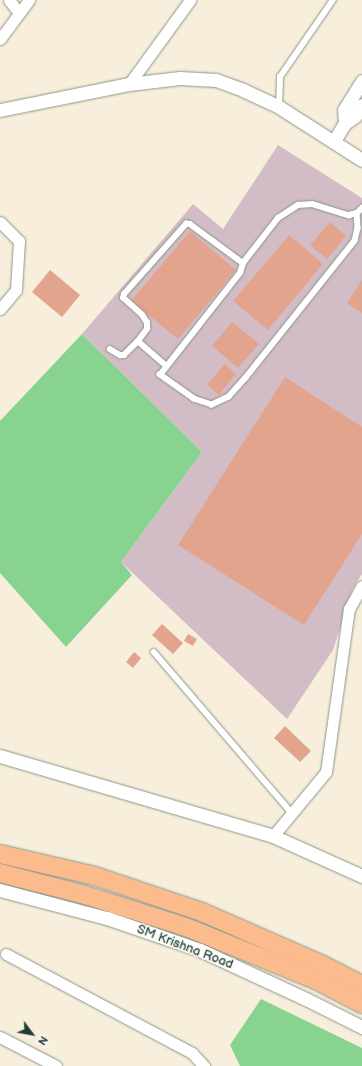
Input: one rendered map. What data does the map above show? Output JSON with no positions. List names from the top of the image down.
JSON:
{
  "streets": {
    "highway": ["SM Krishna Road"]
  },
  "north": "bottom right"
}
